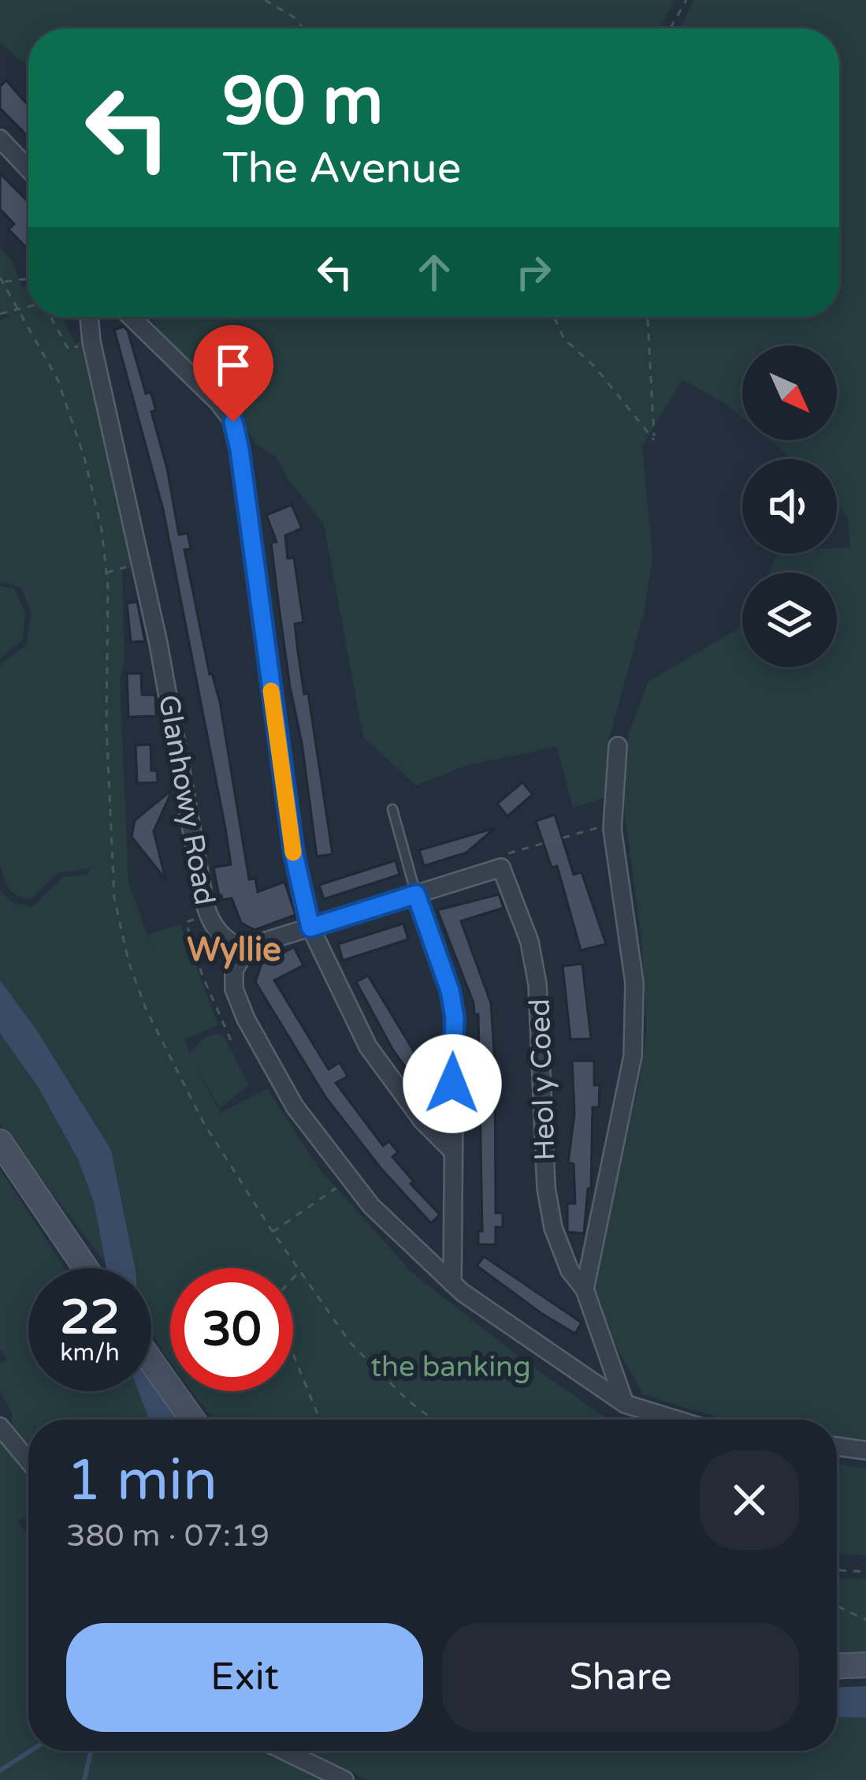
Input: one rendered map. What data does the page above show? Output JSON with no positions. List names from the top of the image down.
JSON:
{
  "streets": {
    "street": ["Glanhowy Road", "Heol y Coed"]
  },
  "districts": ["Wyllie"],
  "parks": ["the banking"],
  "north": "bottom right",
  "page": {
    "turn": ["90 m", "The Avenue"],
    "speed": "22 km/h",
    "limit": "30",
    "heading": ["1 min", "380 m · 07:19"],
    "buttons": ["Exit", "Share"]
  }
}
